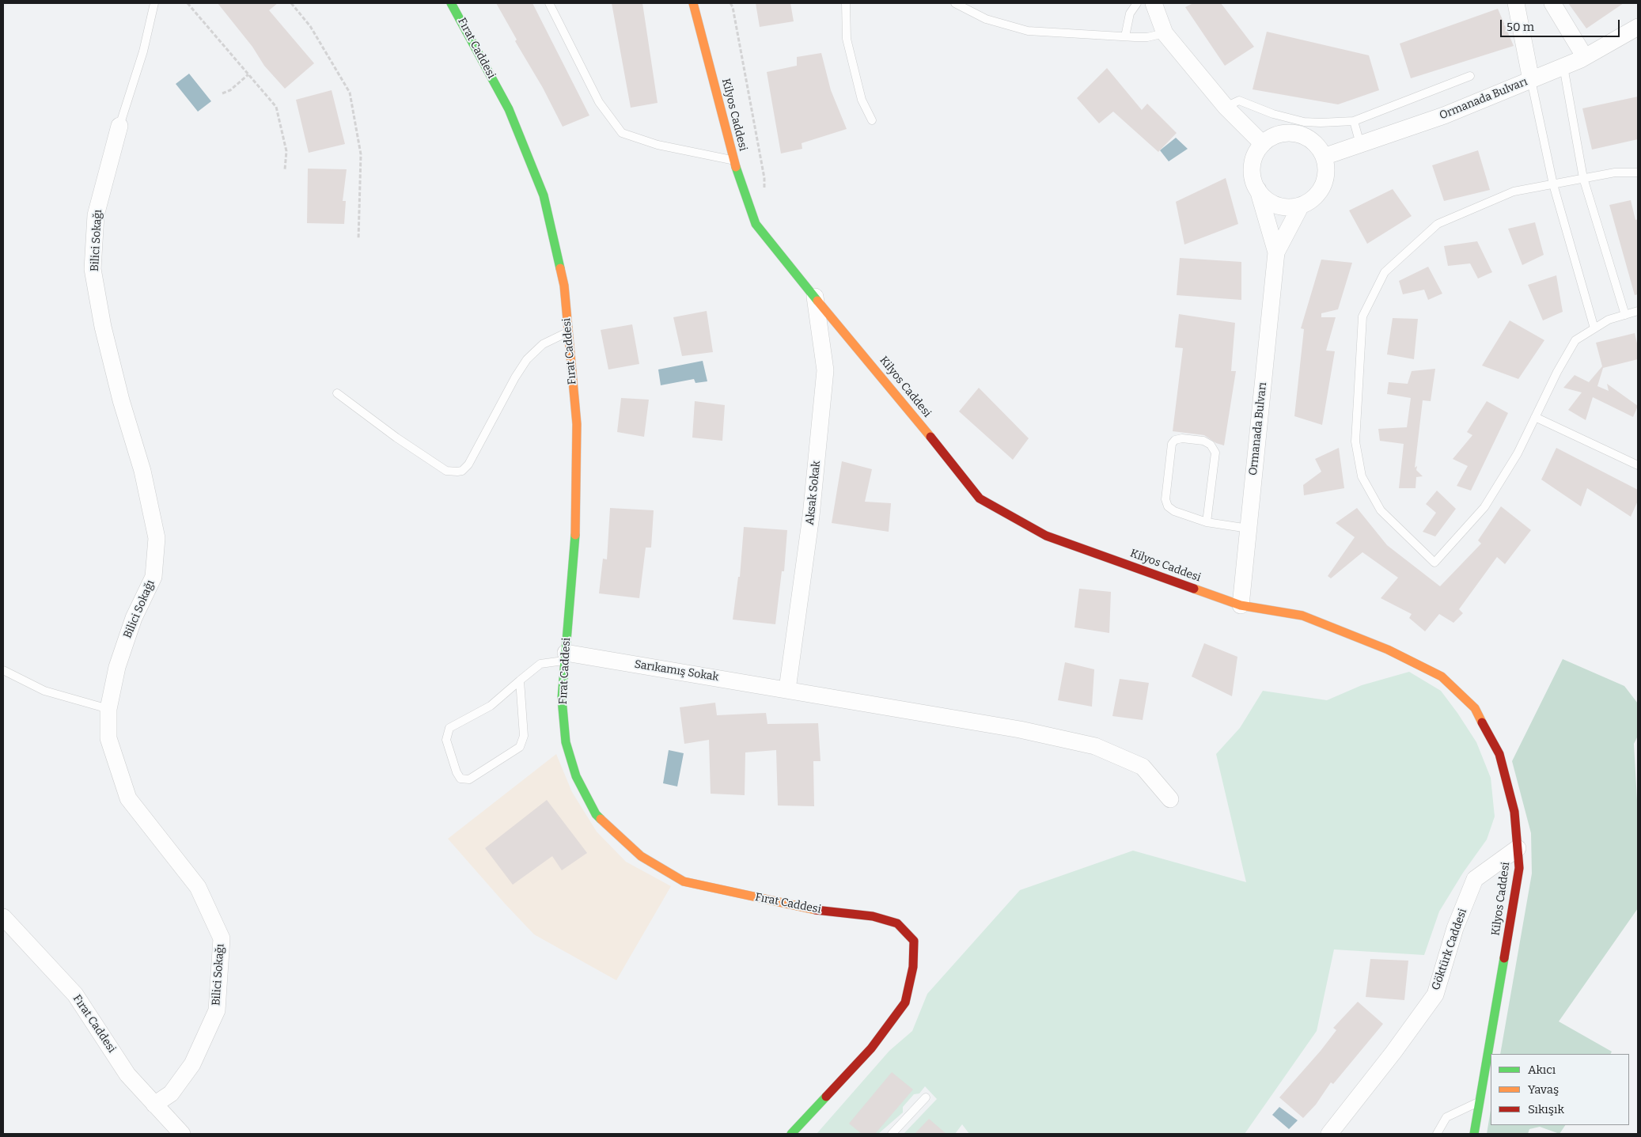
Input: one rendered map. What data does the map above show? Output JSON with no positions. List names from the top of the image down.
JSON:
{
  "streets": {
    "street": [
      "Fırat Caddesi",
      "Ormanada Bulvarı",
      "Kilyos Caddesi",
      "Bilici Sokağı",
      "Aksak Sokak",
      "Sarıkamış Sokak",
      "Göktürk Caddesi"
    ]
  },
  "crossings": [
    ["Fırat Caddesi", "Bilici Sokağı"],
    ["Fırat Caddesi", "Sarıkamış Sokak"],
    ["Ormanada Bulvarı", "Kilyos Caddesi"],
    ["Kilyos Caddesi", "Aksak Sokak"],
    ["Kilyos Caddesi", "Göktürk Caddesi"],
    ["Aksak Sokak", "Sarıkamış Sokak"]
  ],
  "legend": ["Akıcı", "Yavaş", "Sıkışık"],
  "scale_bar": "50 m"
}
